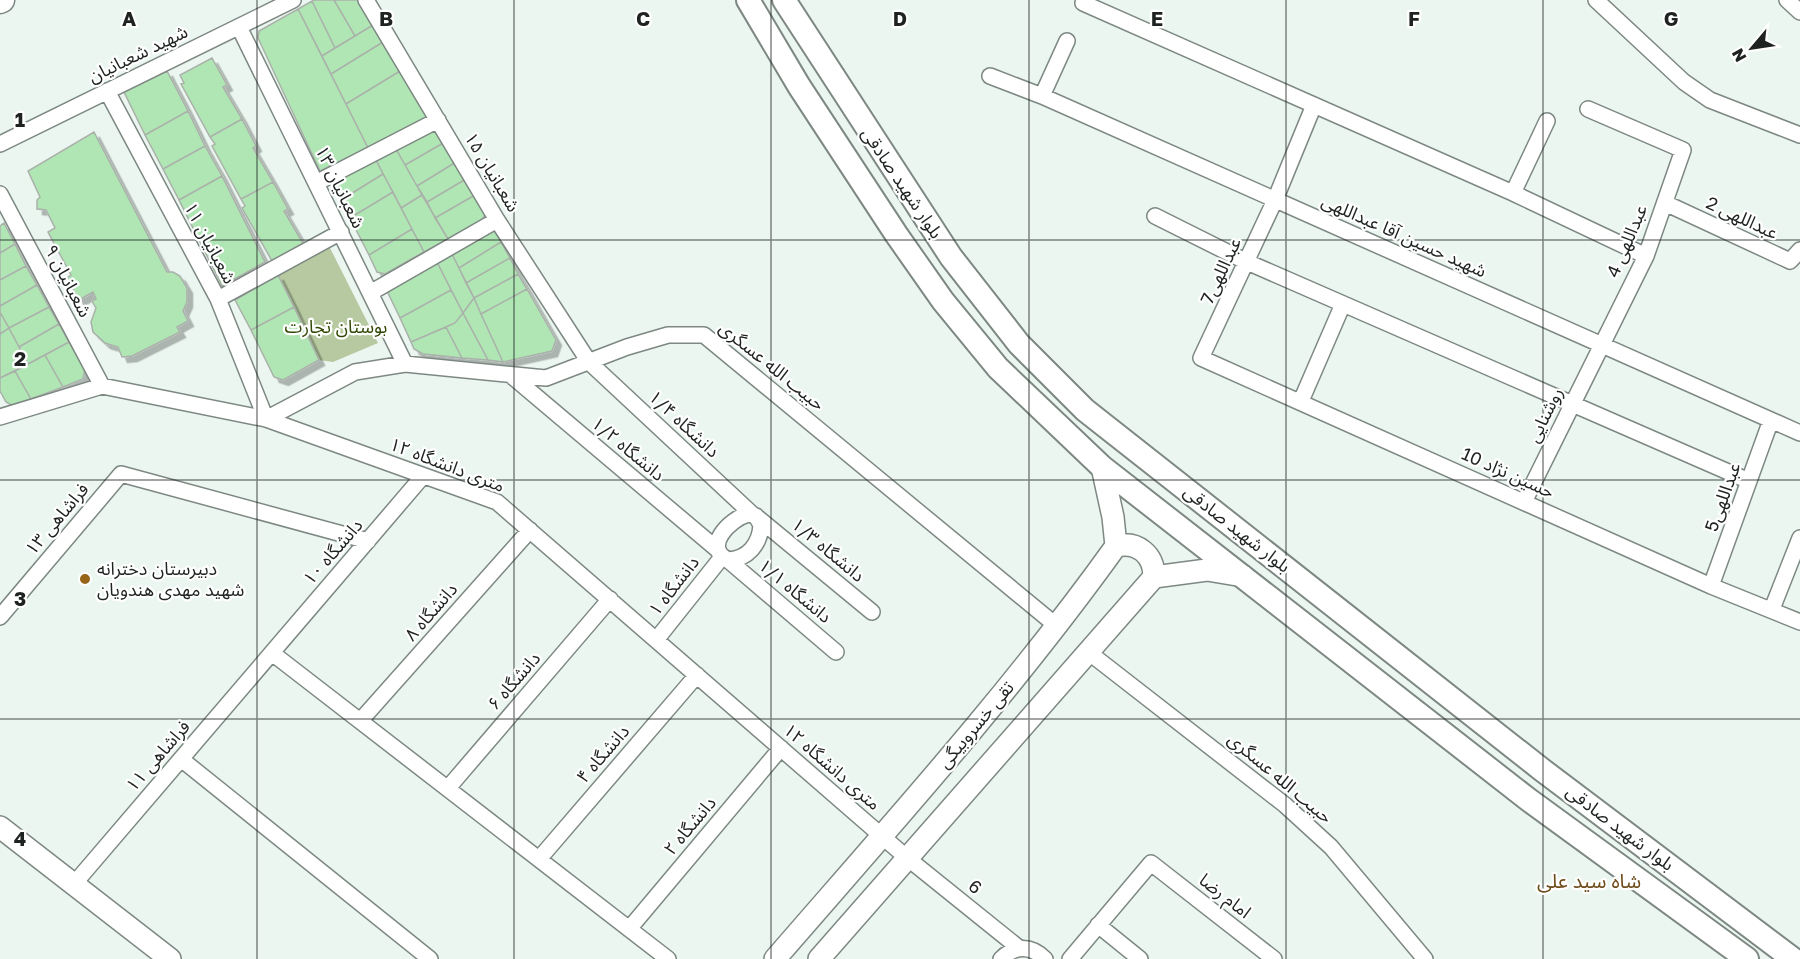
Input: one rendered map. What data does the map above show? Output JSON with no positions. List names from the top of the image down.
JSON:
{
  "streets": {
    "main road": ["بلوار شهید صادقی", "تقی خسروبیگی"],
    "street": [
      "شهید شعبانیان",
      "شعبانیان ۱۵",
      "شعبانیان ۱۳",
      "عبداللهی 2",
      "شهید حسین آقا عبداللهی",
      "عبداللهی 4",
      "شعبانیان ۱۱",
      "عبداللهی7",
      "شعبانیان ۹",
      "حبیب الله عسگری",
      "روشنایی",
      "دانشگاه ۱/۴",
      "دانشگاه ۱/۲",
      "۱۲ متری دانشگاه",
      "حسین نژاد 10",
      "عبداللهی5",
      "فراشاهی ۱۳",
      "دانشگاه ۱/۳",
      "دانشگاه ۱۰",
      "دانشگاه ۱",
      "دانشگاه ۱/۱",
      "دانشگاه ۸",
      "دانشگاه ۶",
      "دانشگاه ۴",
      "فراشاهی ۱۱",
      "دانشگاه ۲",
      "6",
      "امام رضا"
    ]
  },
  "crossings": [
    ["شهید شعبانیان", "شعبانیان ۱۳"],
    ["شهید شعبانیان", "شعبانیان ۱۱"],
    ["شعبانیان ۱۵", "حبیب الله عسگری"],
    ["شعبانیان ۱۵", "دانشگاه ۱/۴"],
    ["شعبانیان ۱۳", "حبیب الله عسگری"],
    ["عبداللهی 2", "عبداللهی 4"],
    ["شهید حسین آقا عبداللهی", "عبداللهی 4"],
    ["شهید حسین آقا عبداللهی", "عبداللهی7"],
    ["شهید حسین آقا عبداللهی", "روشنایی"],
    ["شهید حسین آقا عبداللهی", "عبداللهی5"],
    ["عبداللهی 4", "روشنایی"],
    ["شعبانیان ۱۱", "حبیب الله عسگری"],
    ["شعبانیان ۱۱", "۱۲ متری دانشگاه"],
    ["عبداللهی7", "حسین نژاد 10"],
    ["شعبانیان ۹", "۱۲ متری دانشگاه"],
    ["حبیب الله عسگری", "دانشگاه ۱/۴"],
    ["حبیب الله عسگری", "دانشگاه ۱/۲"],
    ["حبیب الله عسگری", "۱۲ متری دانشگاه"],
    ["حبیب الله عسگری", "تقی خسروبیگی"],
    ["روشنایی", "حسین نژاد 10"],
    ["دانشگاه ۱/۴", "دانشگاه ۱/۲"],
    ["دانشگاه ۱/۴", "دانشگاه ۱/۳"],
    ["دانشگاه ۱/۴", "دانشگاه ۱"],
    ["دانشگاه ۱/۴", "دانشگاه ۱/۱"],
    ["دانشگاه ۱/۲", "دانشگاه ۱/۳"],
    ["دانشگاه ۱/۲", "دانشگاه ۱"],
    ["دانشگاه ۱/۲", "دانشگاه ۱/۱"],
    ["۱۲ متری دانشگاه", "دانشگاه ۱۰"],
    ["۱۲ متری دانشگاه", "دانشگاه ۱"],
    ["۱۲ متری دانشگاه", "دانشگاه ۸"],
    ["۱۲ متری دانشگاه", "دانشگاه ۶"],
    ["۱۲ متری دانشگاه", "تقی خسروبیگی"],
    ["۱۲ متری دانشگاه", "دانشگاه ۴"],
    ["۱۲ متری دانشگاه", "دانشگاه ۲"],
    ["۱۲ متری دانشگاه", "6"],
    ["حسین نژاد 10", "عبداللهی5"],
    ["فراشاهی ۱۳", "دانشگاه ۱۰"],
    ["دانشگاه ۱/۳", "دانشگاه ۱"],
    ["دانشگاه ۱/۳", "دانشگاه ۱/۱"],
    ["دانشگاه ۱۰", "فراشاهی ۱۱"],
    ["دانشگاه ۱", "دانشگاه ۱/۱"],
    ["تقی خسروبیگی", "6"]
  ],
  "districts": ["شاه سید علی"],
  "parks": ["بوستان تجارت"],
  "places": ["دبیرستان دخترانه شهید مهدی هندویان"],
  "north": "bottom left",
  "grid": {
    "columns": [
      "A",
      "B",
      "C",
      "D",
      "E",
      "F",
      "G"
    ],
    "rows": [
      "1",
      "2",
      "3",
      "4"
    ]
  }
}
